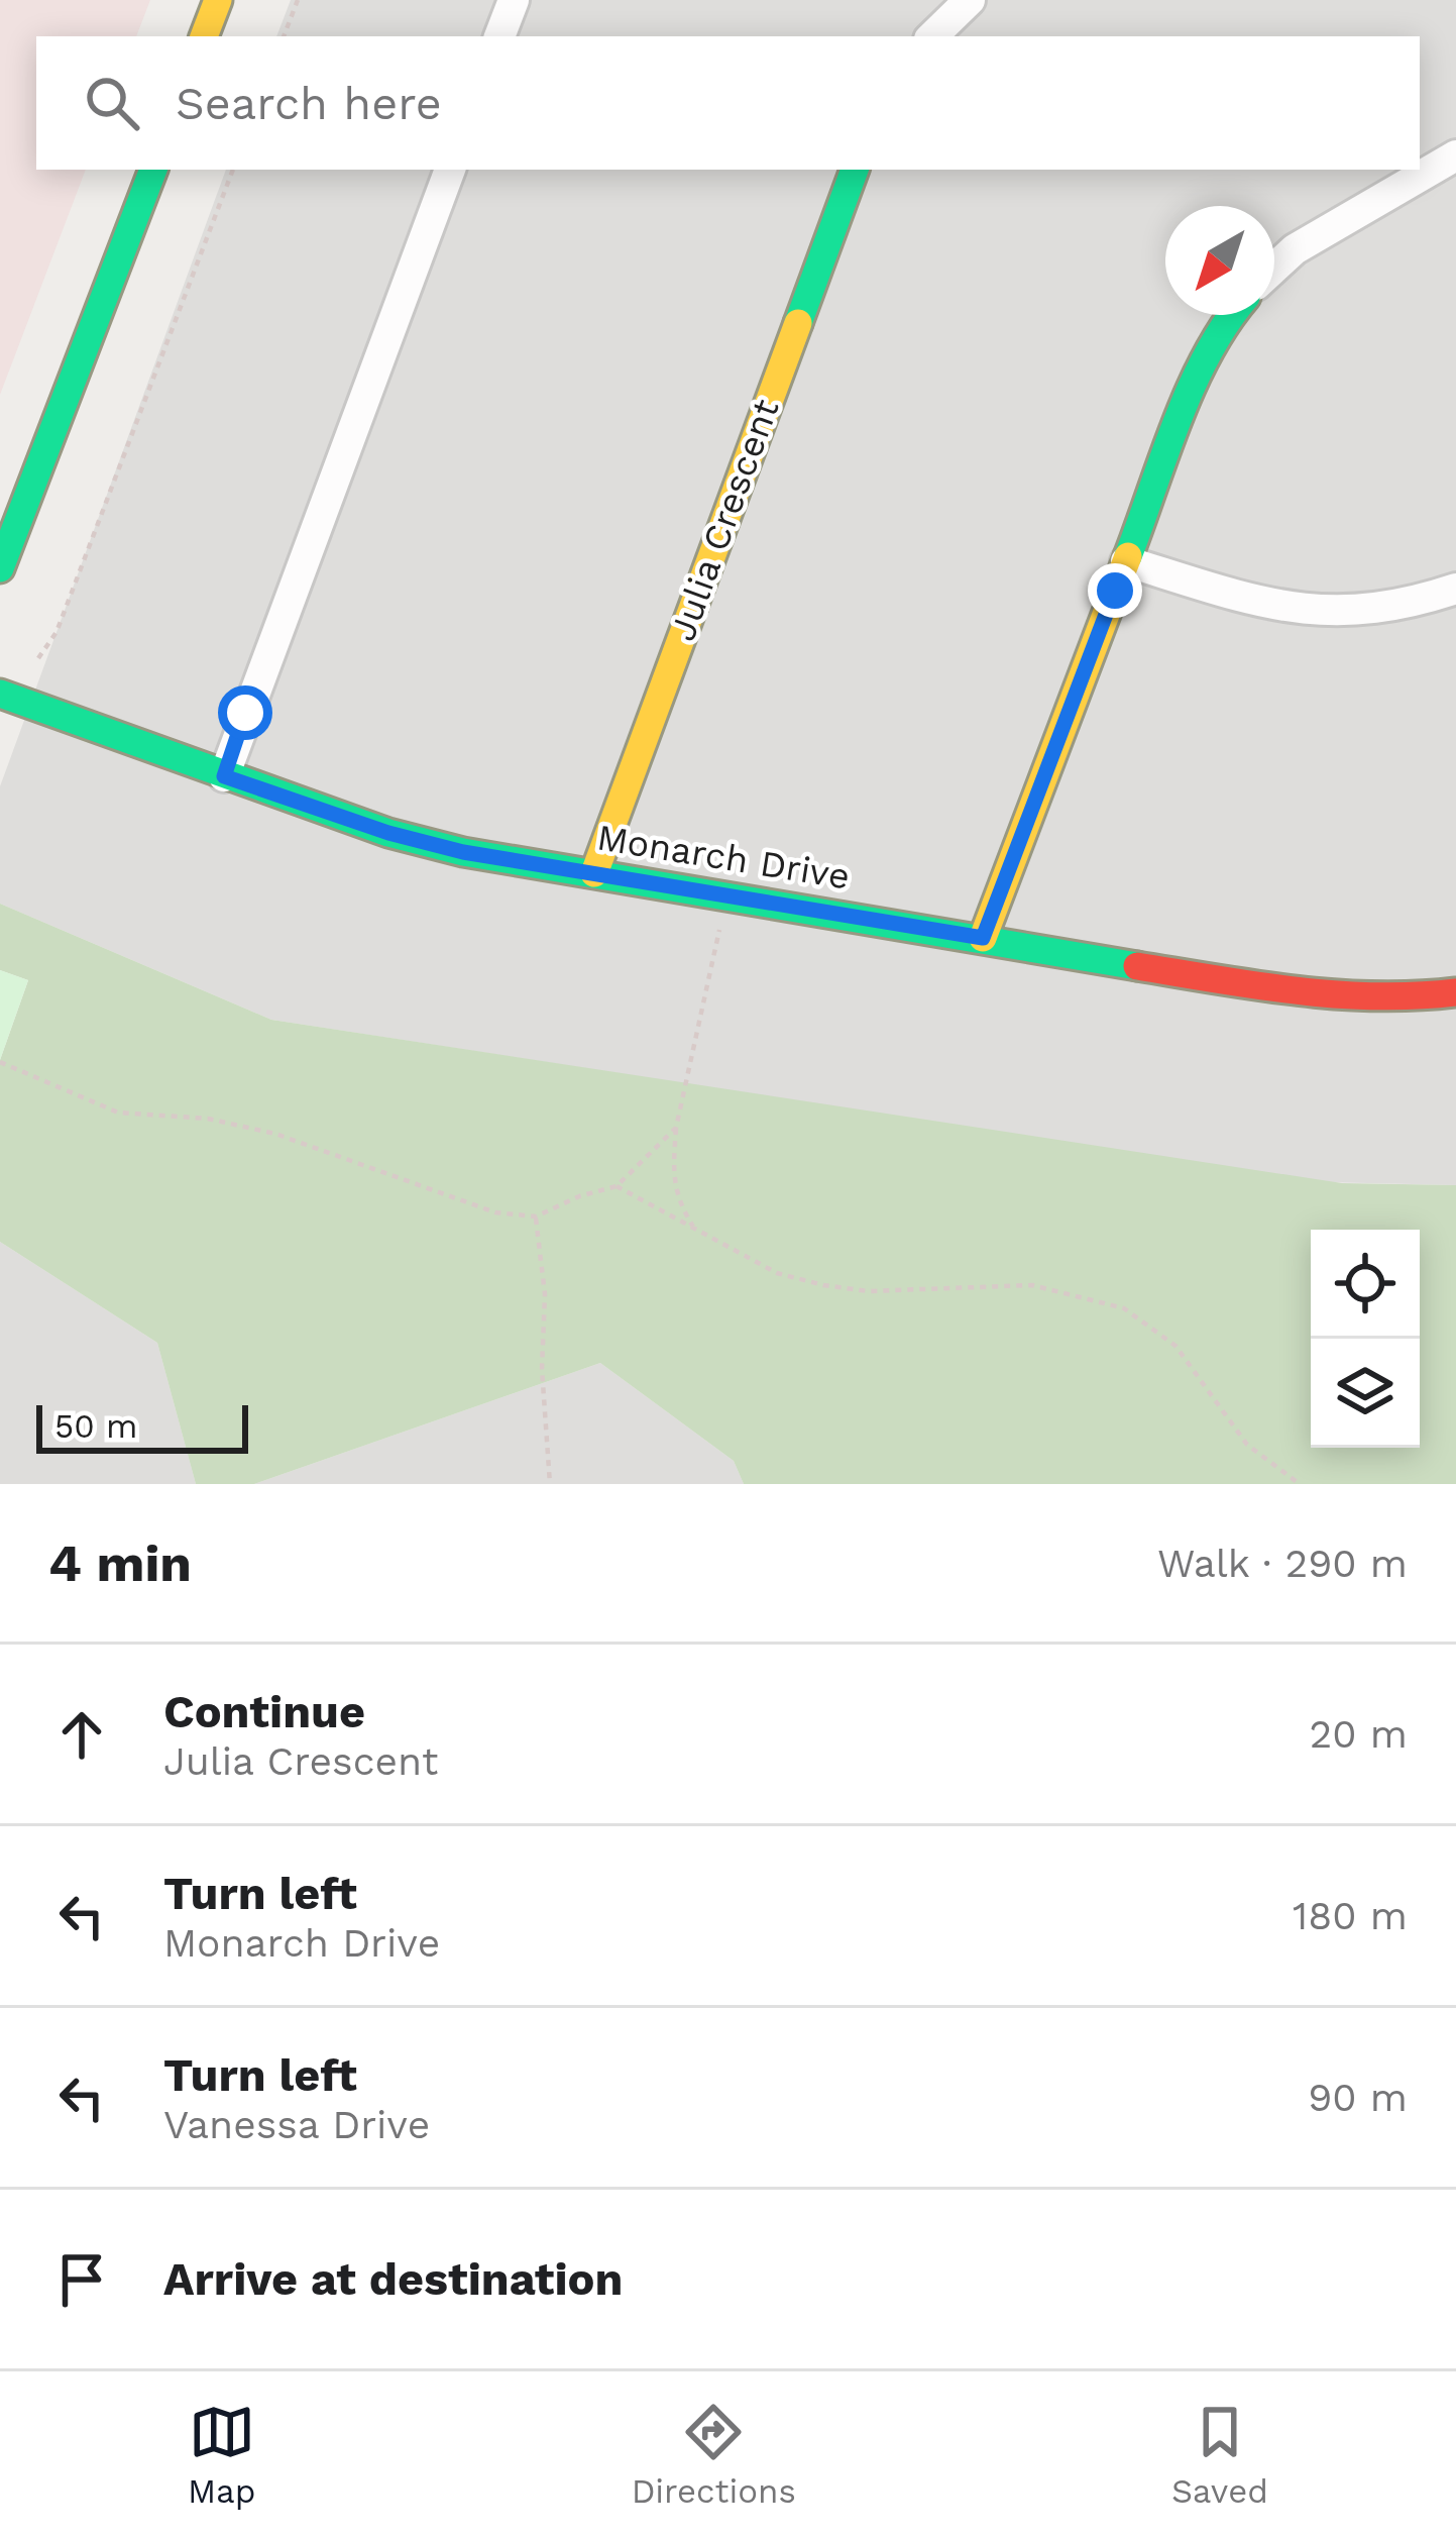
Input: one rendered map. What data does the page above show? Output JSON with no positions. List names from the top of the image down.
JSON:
{
  "streets": {
    "street": ["Julia Crescent", "Monarch Drive"]
  },
  "crossings": [
    ["Julia Crescent", "Monarch Drive"]
  ],
  "scale_bar": "50 m",
  "north": "bottom left",
  "page": {
    "search": "Search here",
    "scale": "50 m",
    "heading": ["4 min", "Walk · 290 m"],
    "list": [
      ["Continue", "Julia Crescent", "20 m"],
      ["Turn left", "Monarch Drive", "180 m"],
      ["Turn left", "Vanessa Drive", "90 m"],
      "Arrive at destination"
    ],
    "nav": ["Map", "Directions", "Saved"]
  }
}
